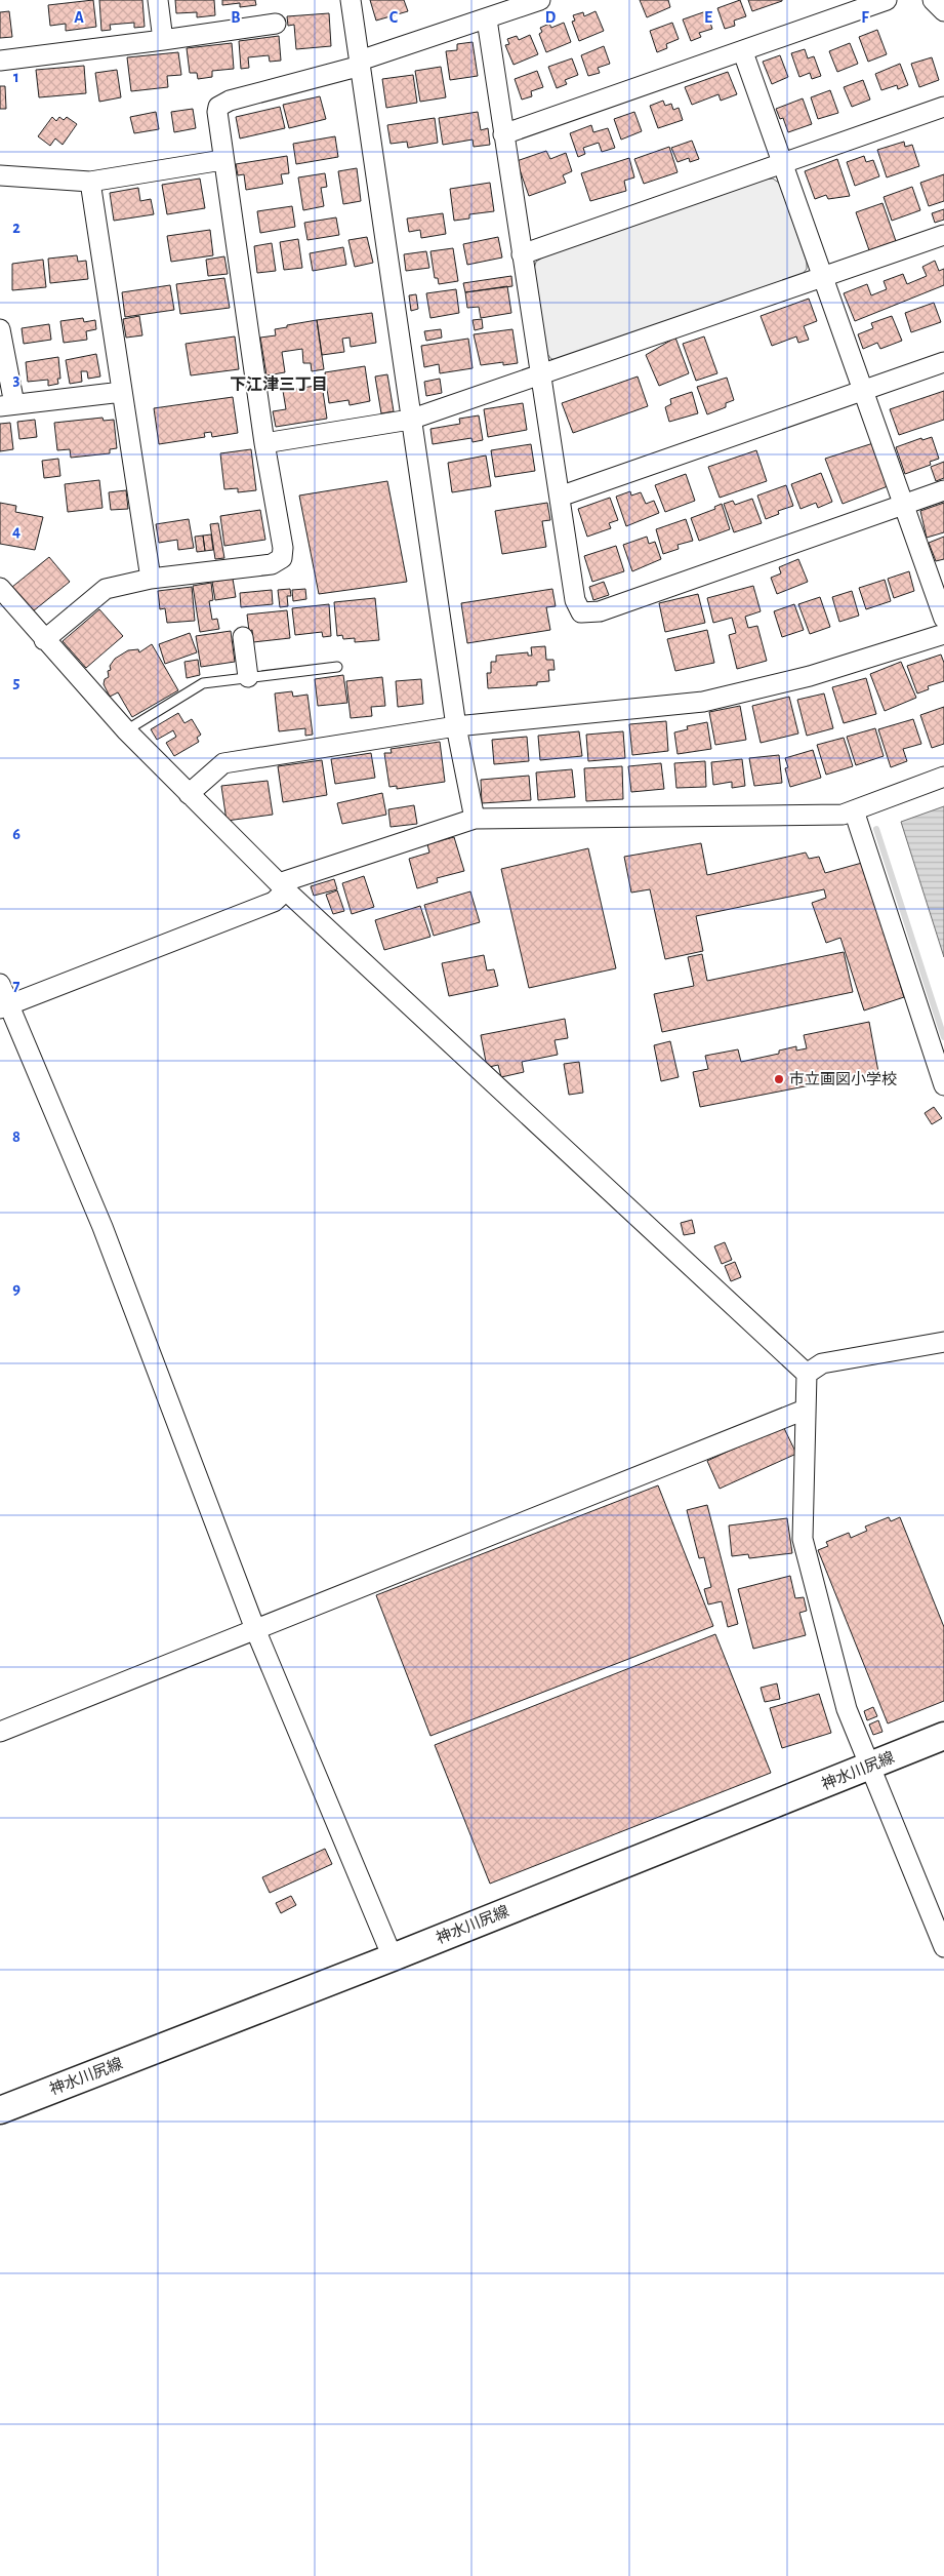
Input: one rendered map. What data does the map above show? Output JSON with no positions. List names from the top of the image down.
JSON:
{
  "streets": {
    "main road": ["神水川尻線"]
  },
  "districts": ["下江津三丁目"],
  "places": ["市立画図小学校"],
  "grid": {
    "columns": [
      "A",
      "B",
      "C",
      "D",
      "E",
      "F"
    ],
    "rows": [
      "1",
      "2",
      "3",
      "4",
      "5",
      "6",
      "7",
      "8",
      "9"
    ]
  }
}
